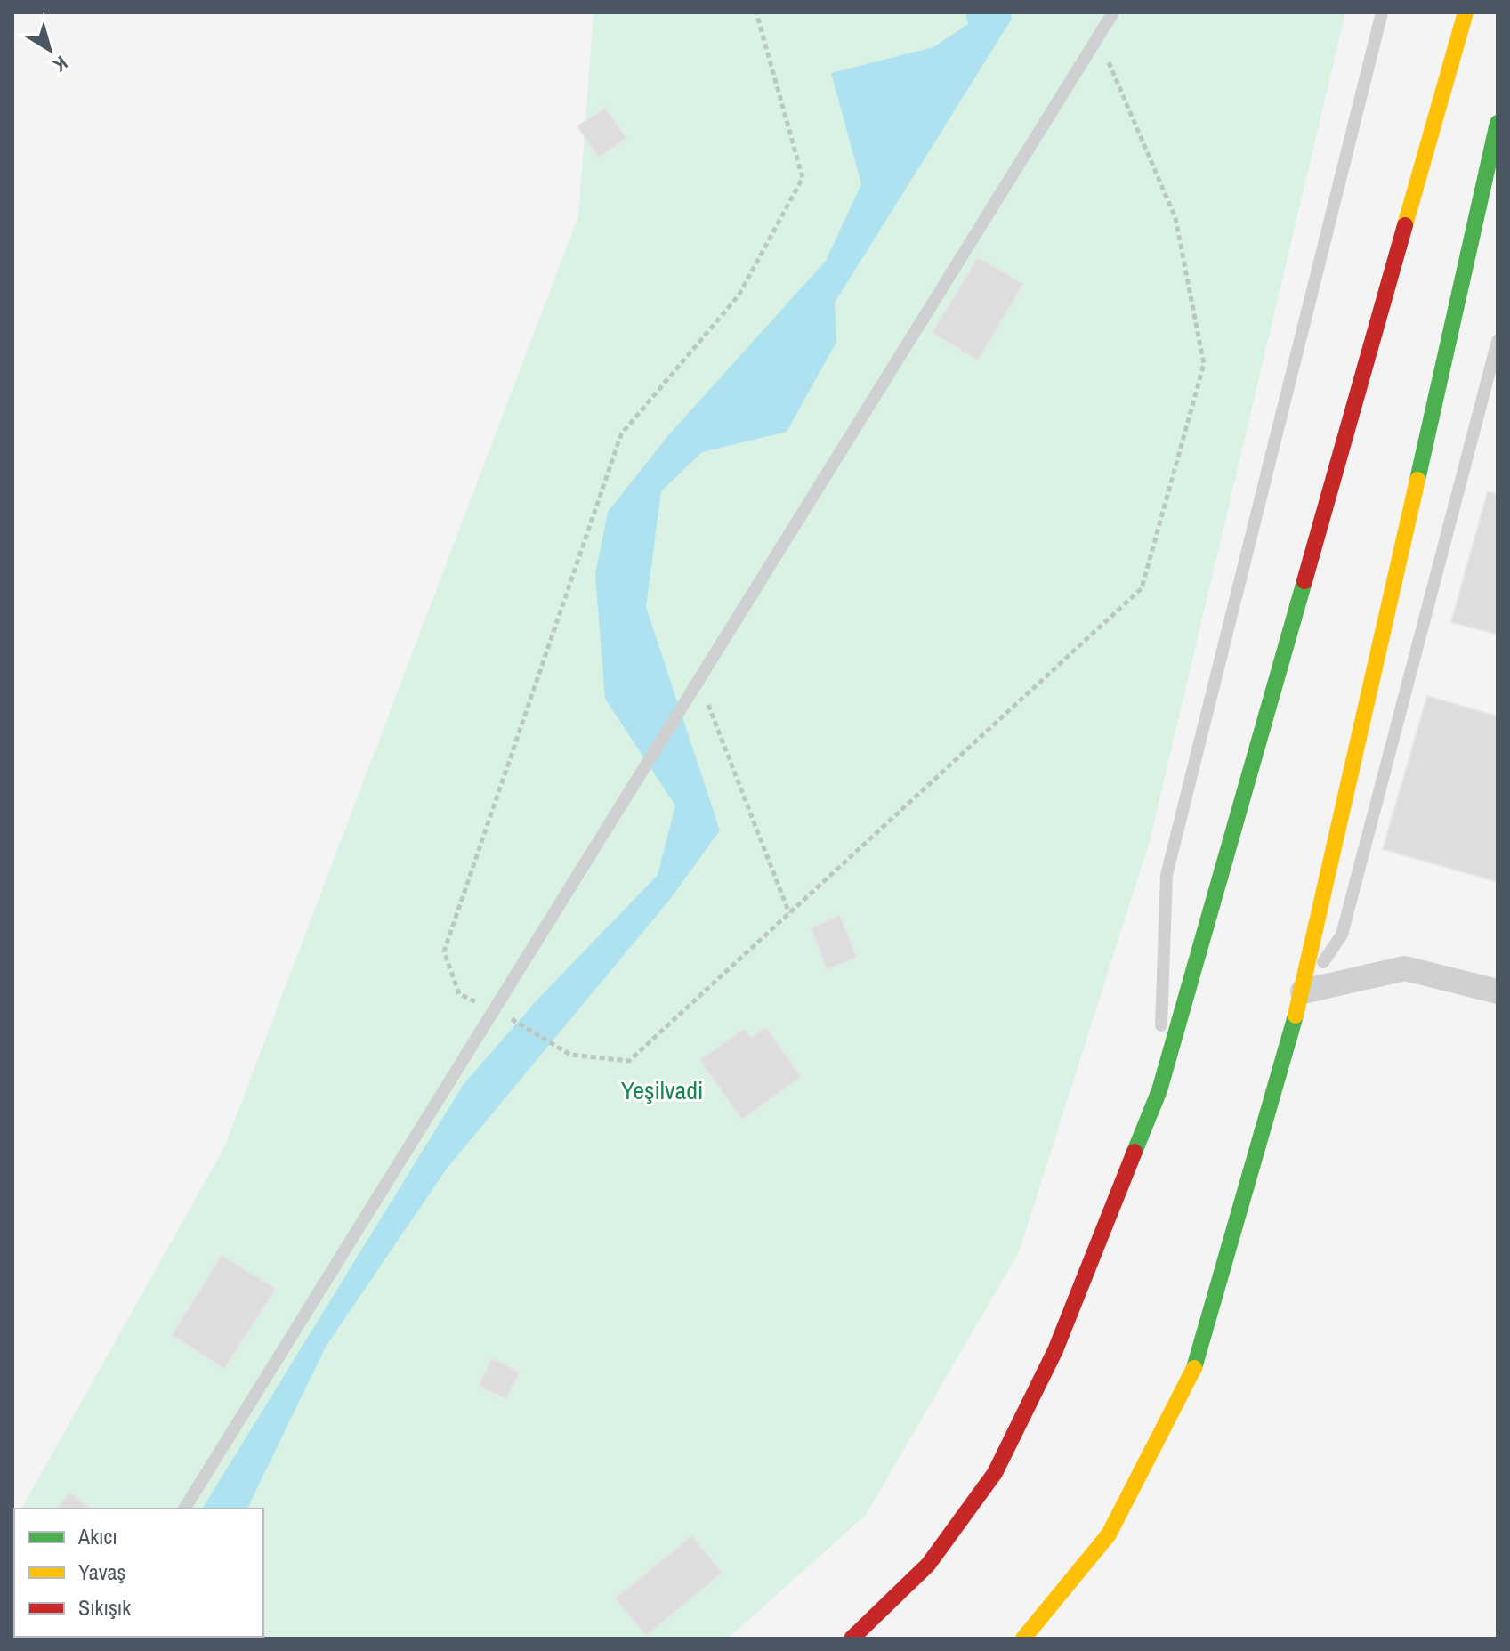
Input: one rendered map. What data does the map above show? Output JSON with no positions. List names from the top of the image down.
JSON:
{
  "parks": ["Yeşilvadi"],
  "legend": ["Akıcı", "Yavaş", "Sıkışık"],
  "north": "bottom right"
}
